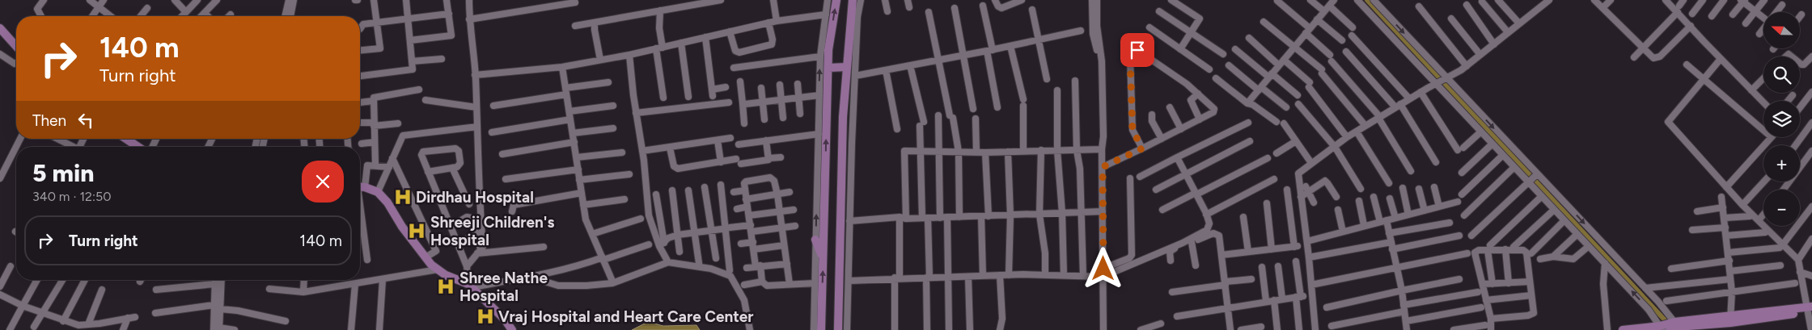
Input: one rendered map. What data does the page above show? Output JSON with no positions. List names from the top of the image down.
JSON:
{
  "places": {
    "hospital": [
      "Dirdhau Hospital",
      "Shreeji Children's Hospital",
      "Shree Nathe Hospital",
      "Vraj Hospital and Heart Care Center"
    ]
  },
  "north": "left",
  "page": {
    "map_buttons": ["+", "−"],
    "turn": ["140 m", "Turn right"],
    "then": "Then",
    "heading": ["5 min", "340 m · 12:50"],
    "list": [
      {
        "name": "Turn right",
        "value": "140 m"
      }
    ]
  }
}
